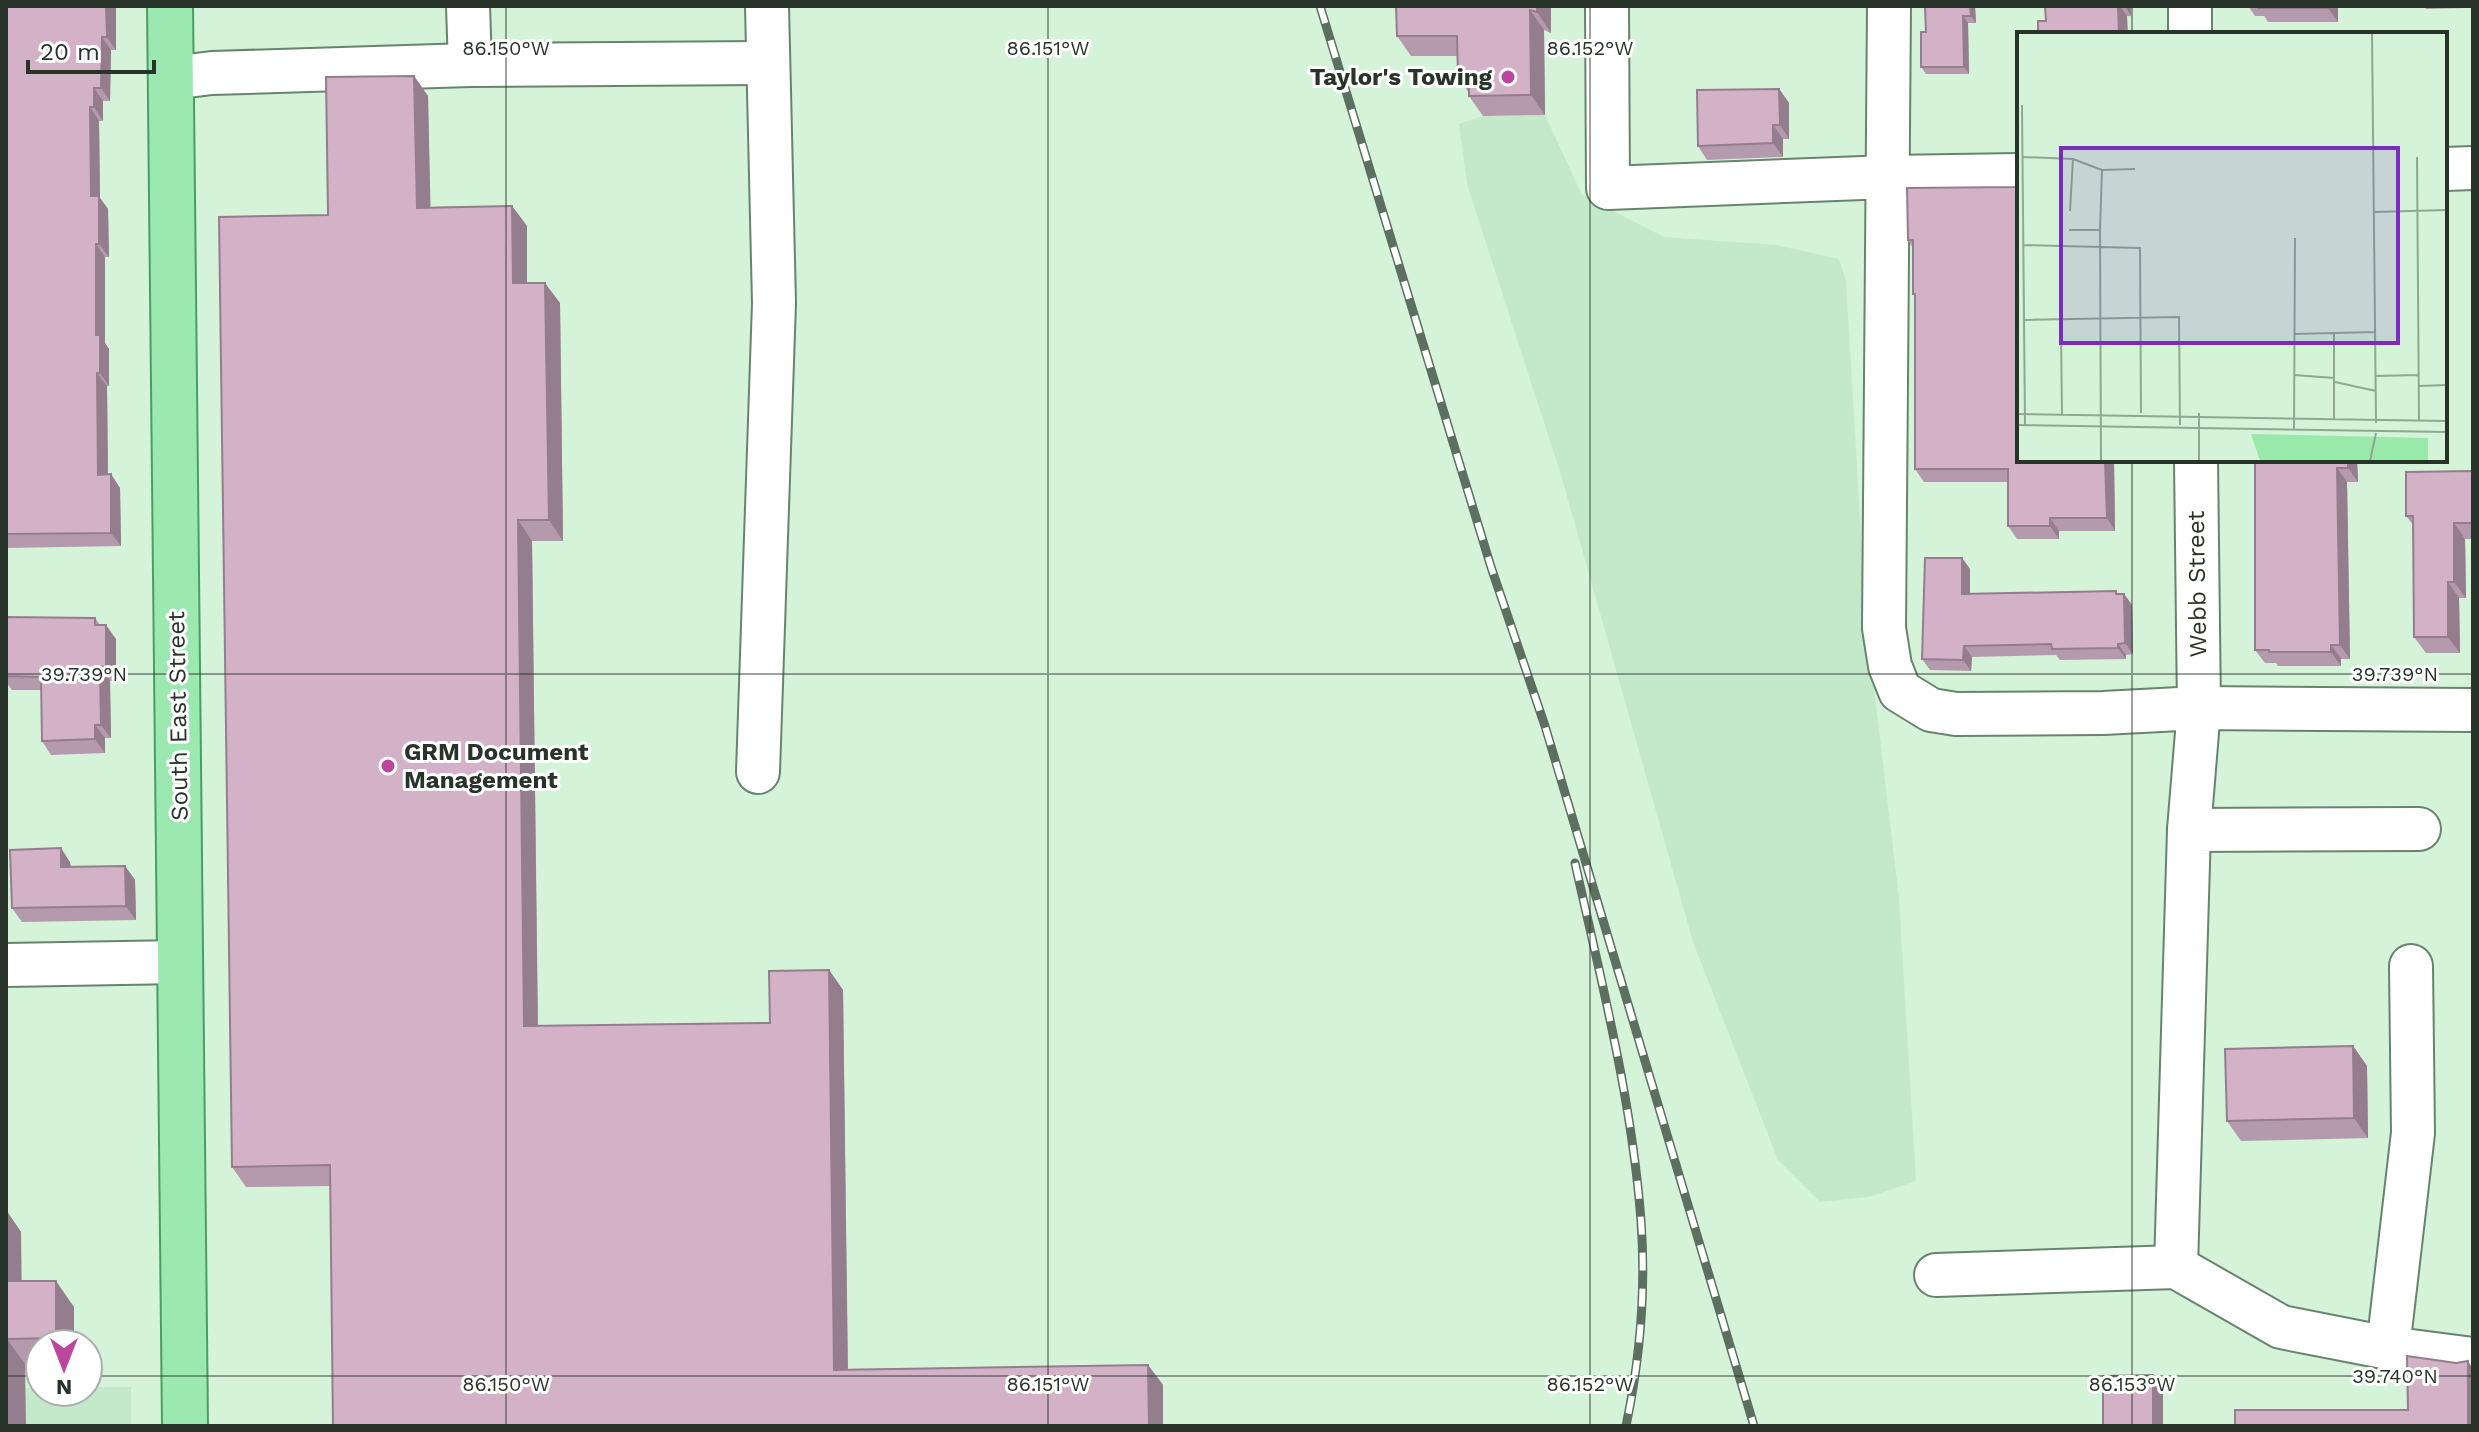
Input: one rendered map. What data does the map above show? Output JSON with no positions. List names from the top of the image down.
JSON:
{
  "streets": {
    "main road": ["South East Street"],
    "street": ["Webb Street"]
  },
  "places": ["Taylor's Towing", "GRM Document Management"],
  "scale_bar": "20 m",
  "north": "bottom",
  "coordinates": [
    "86.150°W",
    "86.151°W",
    "86.152°W",
    "39.739°N",
    "39.740°N",
    "86.153°W"
  ]
}
